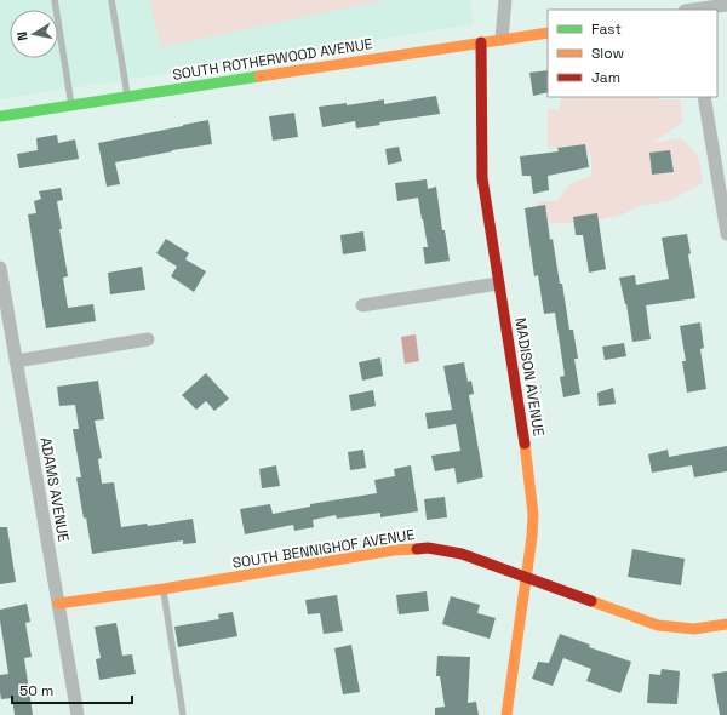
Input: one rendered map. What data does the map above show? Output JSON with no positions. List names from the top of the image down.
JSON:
{
  "streets": {
    "street": [
      "SOUTH ROTHERWOOD AVENUE",
      "MADISON AVENUE",
      "ADAMS AVENUE",
      "SOUTH BENNIGHOF AVENUE"
    ]
  },
  "crossings": [
    ["SOUTH ROTHERWOOD AVENUE", "MADISON AVENUE"],
    ["MADISON AVENUE", "SOUTH BENNIGHOF AVENUE"],
    ["ADAMS AVENUE", "SOUTH BENNIGHOF AVENUE"]
  ],
  "legend": ["Fast", "Slow", "Jam"],
  "scale_bar": "50 m",
  "north": "left"
}
